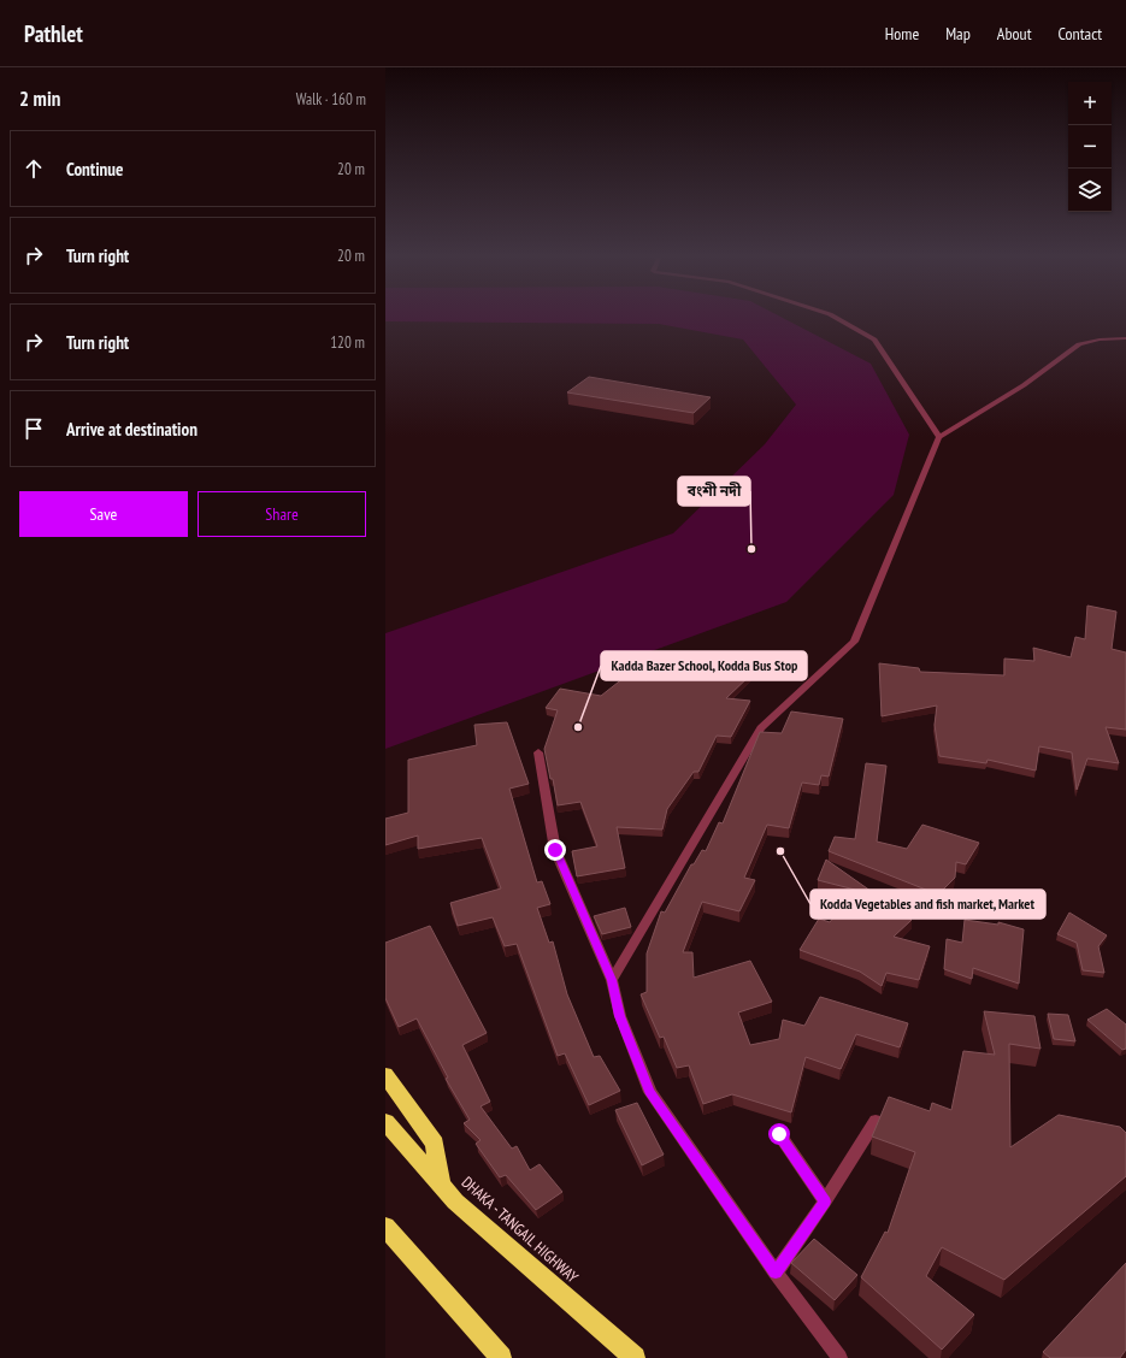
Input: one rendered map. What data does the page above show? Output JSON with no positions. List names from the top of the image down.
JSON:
{
  "streets": {
    "highway": ["DHAKA - TANGAIL HIGHWAY"]
  },
  "places": ["বংশী নদী", "Kadda Bazer School, Kodda Bus Stop", "Kodda Vegetables and fish market, Market"],
  "page": {
    "header": "Pathlet",
    "nav": [
      "Home",
      "Map",
      "About",
      "Contact"
    ],
    "heading": ["2 min", "Walk · 160 m"],
    "map_buttons": ["+", "−"],
    "list": [
      ["Continue", "20 m"],
      ["Turn right", "20 m"],
      ["Turn right", "120 m"],
      "Arrive at destination"
    ],
    "buttons": ["Save", "Share"]
  }
}
